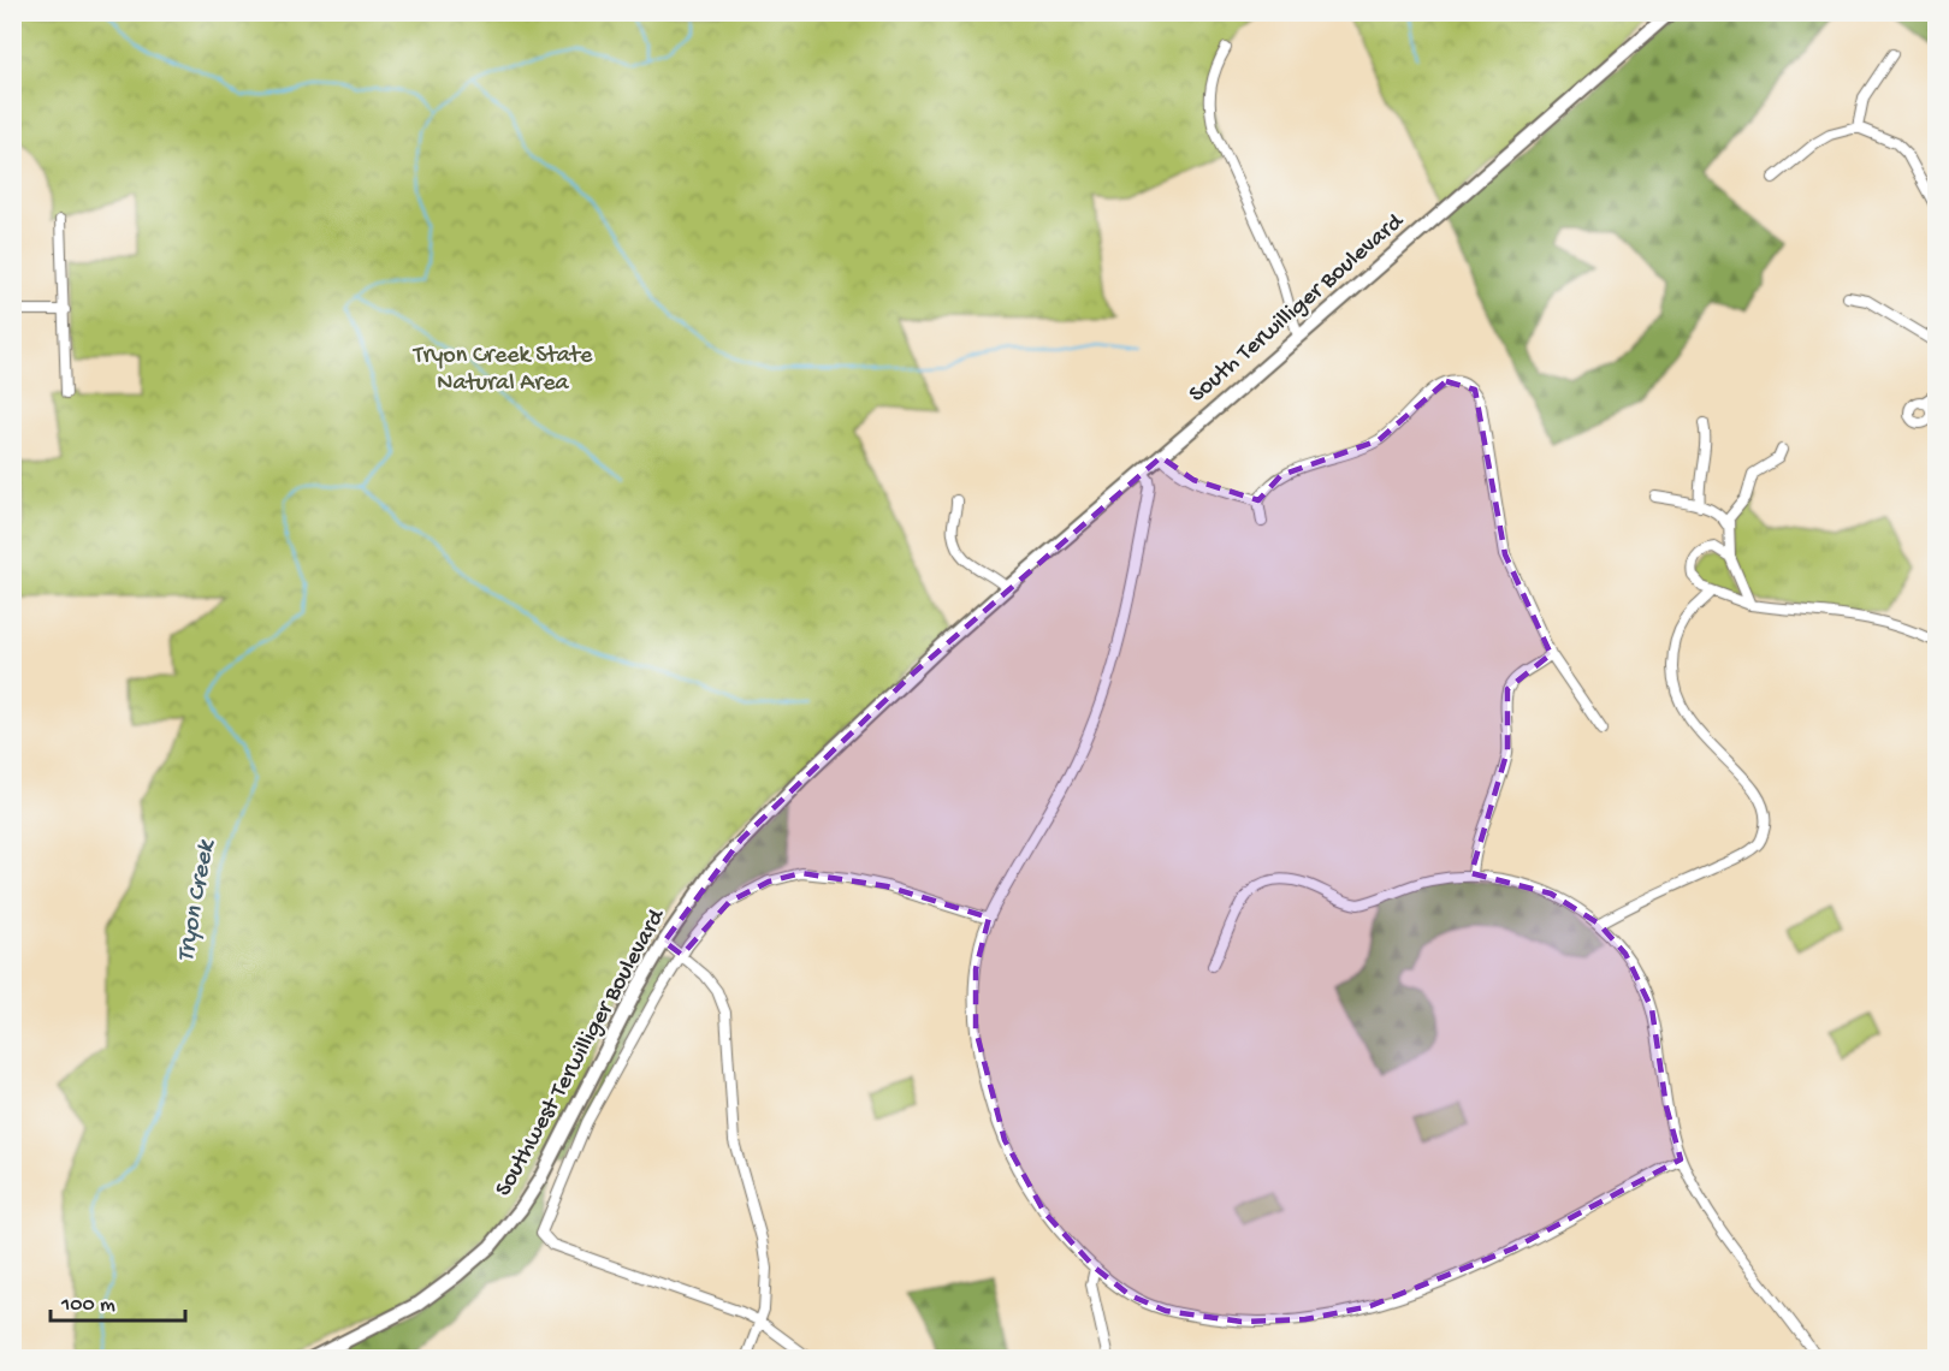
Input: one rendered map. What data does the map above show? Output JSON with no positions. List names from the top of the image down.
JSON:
{
  "streets": {
    "main road": ["South Terwilliger Boulevard", "Southwest Terwilliger Boulevard"]
  },
  "crossings": [
    ["South Terwilliger Boulevard", "Southwest Terwilliger Boulevard"]
  ],
  "water": ["Tryon Creek"],
  "parks": ["Tryon Creek State Natural Area"],
  "scale_bar": "100 m"
}
